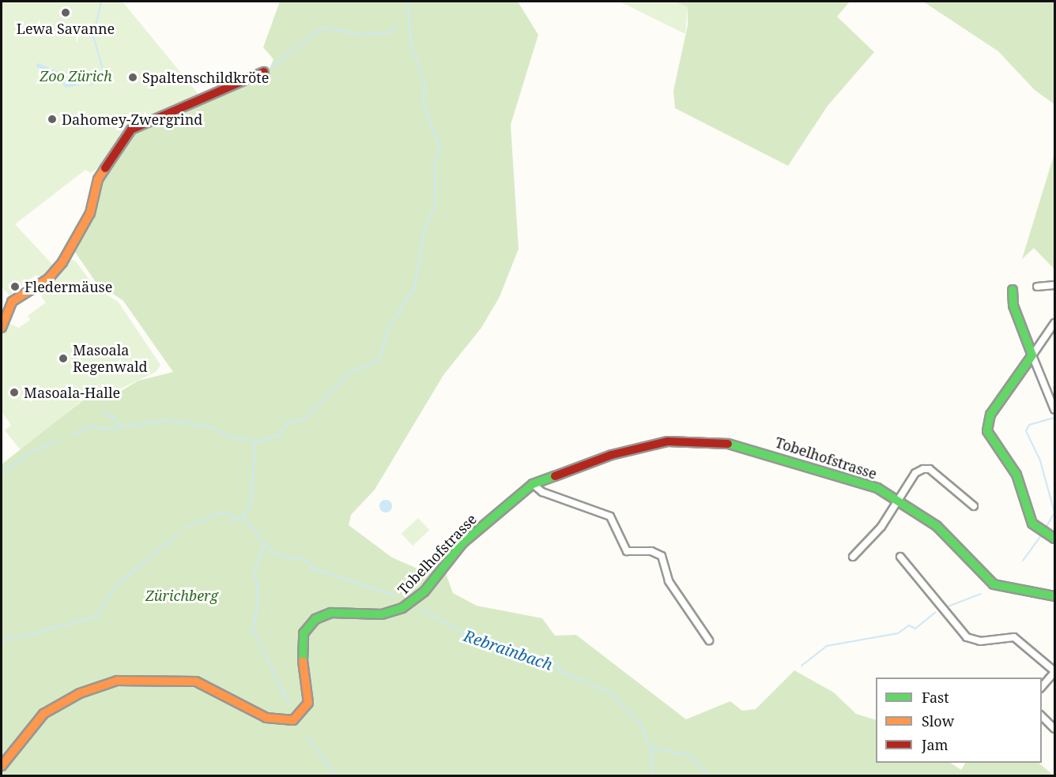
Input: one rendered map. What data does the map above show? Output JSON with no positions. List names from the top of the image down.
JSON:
{
  "streets": {
    "main road": ["Tobelhofstrasse"]
  },
  "water": ["Rebrainbach"],
  "parks": ["Zoo Zürich", "Zürichberg"],
  "places": [
    "Lewa Savanne",
    "Spaltenschildkröte",
    "Dahomey-Zwergrind",
    "Fledermäuse",
    "Masoala Regenwald",
    "Masoala-Halle"
  ],
  "legend": ["Fast", "Slow", "Jam"]
}
